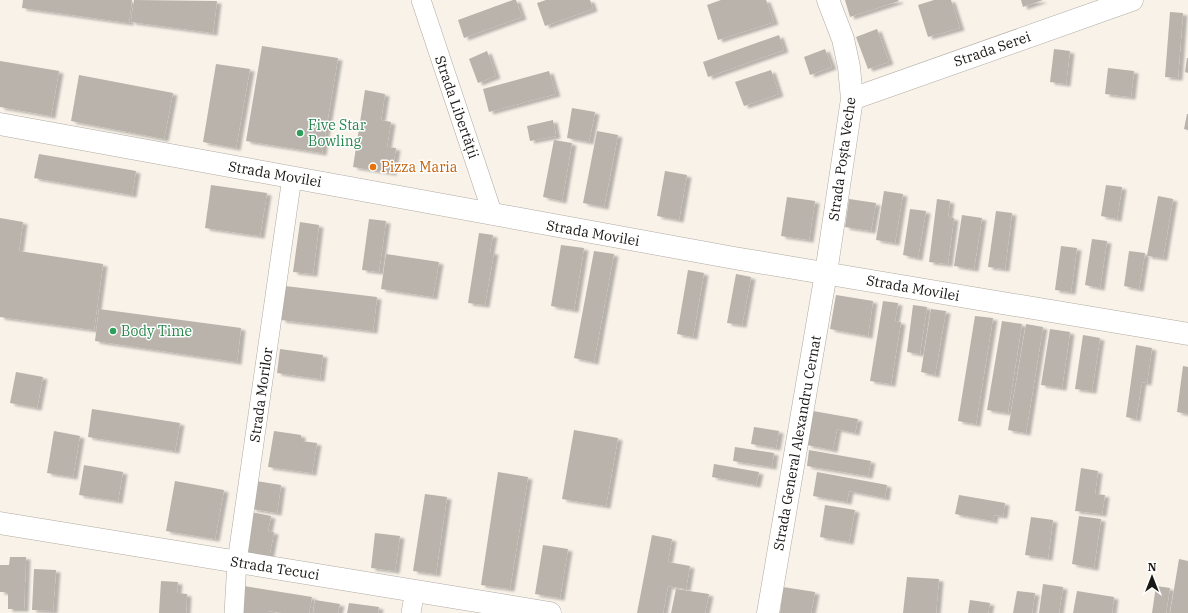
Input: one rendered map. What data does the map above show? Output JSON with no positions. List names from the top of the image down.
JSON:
{
  "streets": {
    "street": [
      "Strada Serei",
      "Strada Libertății",
      "Strada Poșta Veche",
      "Strada Movilei",
      "Strada Morilor",
      "Strada General Alexandru Cernat",
      "Strada Tecuci"
    ]
  },
  "crossings": [
    ["Strada Serei", "Strada Poșta Veche"],
    ["Strada Libertății", "Strada Movilei"],
    ["Strada Poșta Veche", "Strada Movilei"],
    ["Strada Poșta Veche", "Strada General Alexandru Cernat"],
    ["Strada Movilei", "Strada Morilor"],
    ["Strada Movilei", "Strada General Alexandru Cernat"],
    ["Strada Morilor", "Strada Tecuci"]
  ],
  "places": ["Five Star Bowling", "Pizza Maria", "Body Time"],
  "north": "top"
}
